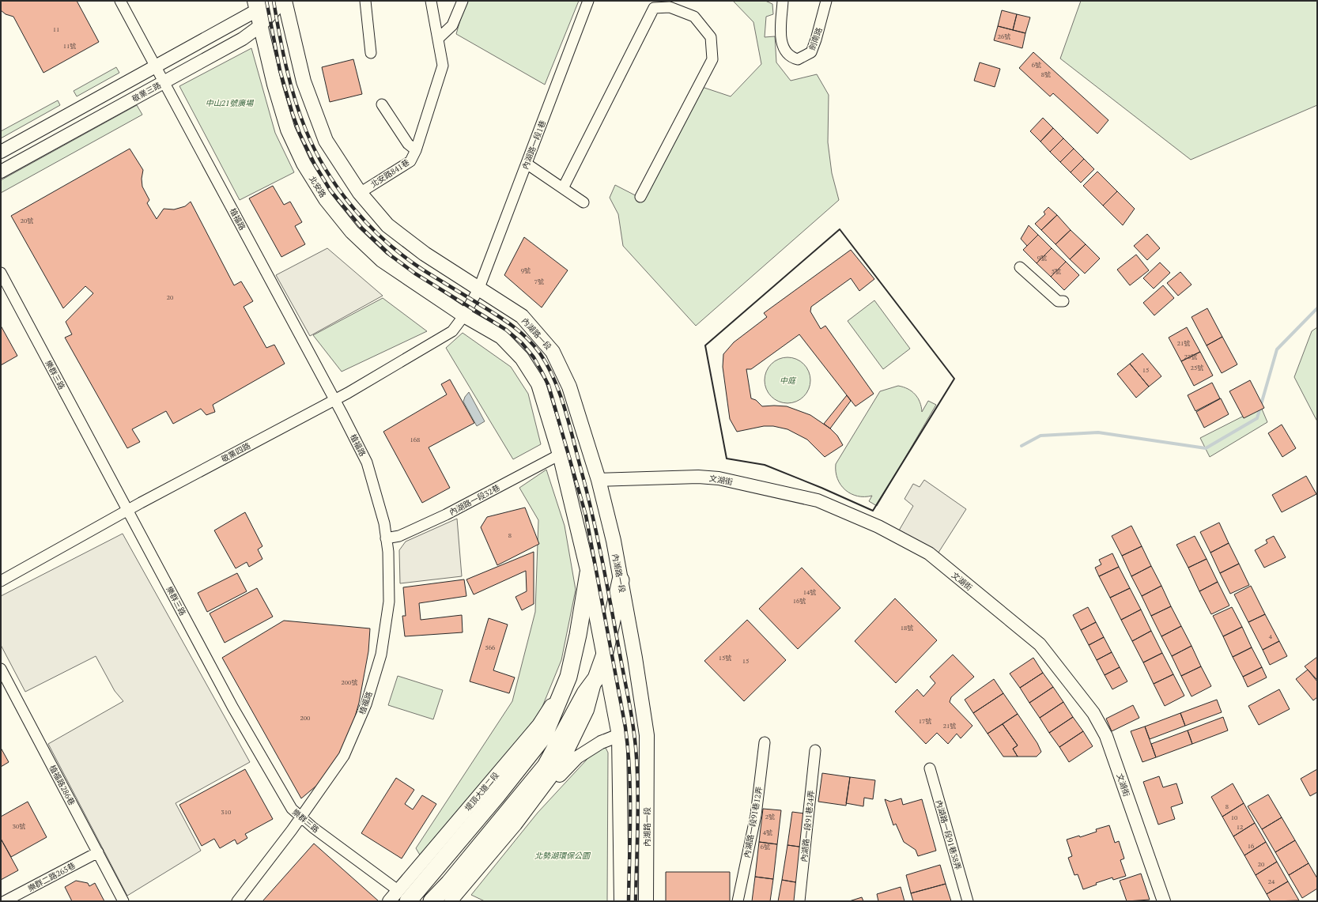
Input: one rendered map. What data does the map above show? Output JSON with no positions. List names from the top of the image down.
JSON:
{
  "streets": {
    "highway": ["堤頂大道二段"],
    "main road": ["北安路", "內湖路一段"],
    "street": [
      "劍南路",
      "敬業三路",
      "內湖路一段1巷",
      "北安路841巷",
      "植福路",
      "樂群三路",
      "敬業四路",
      "文湖街",
      "內湖路一段32巷",
      "植福路286巷",
      "內湖路一段91巷12弄",
      "內湖路一段91巷24弄",
      "內湖路一段91巷38弄",
      "樂群二路265巷"
    ]
  },
  "crossings": [
    ["敬業三路", "北安路"],
    ["敬業三路", "植福路"],
    ["內湖路一段1巷", "北安路"],
    ["內湖路一段1巷", "內湖路一段"],
    ["內湖路一段1巷", "敬業四路"],
    ["北安路", "敬業四路"],
    ["植福路", "樂群三路"],
    ["植福路", "敬業四路"],
    ["植福路", "內湖路一段32巷"],
    ["內湖路一段", "文湖街"],
    ["樂群三路", "敬業四路"],
    ["樂群三路", "堤頂大道二段"],
    ["植福路286巷", "樂群二路265巷"]
  ],
  "parks": ["中山21號廣場", "中庭", "北勢湖環保公園"],
  "house_numbers": [
    "11",
    "26號",
    "11號",
    "6號",
    "8號",
    "20號",
    "9號",
    "9號",
    "5號",
    "7號",
    "20",
    "21號",
    "23號",
    "25號",
    "15",
    "168",
    "8",
    "14號",
    "16號",
    "18號",
    "4",
    "566",
    "15號",
    "15",
    "200號",
    "200",
    "17號",
    "21號",
    "8",
    "310",
    "2號",
    "10",
    "30號",
    "12",
    "4號",
    "16",
    "6號",
    "20",
    "24"
  ]
}
